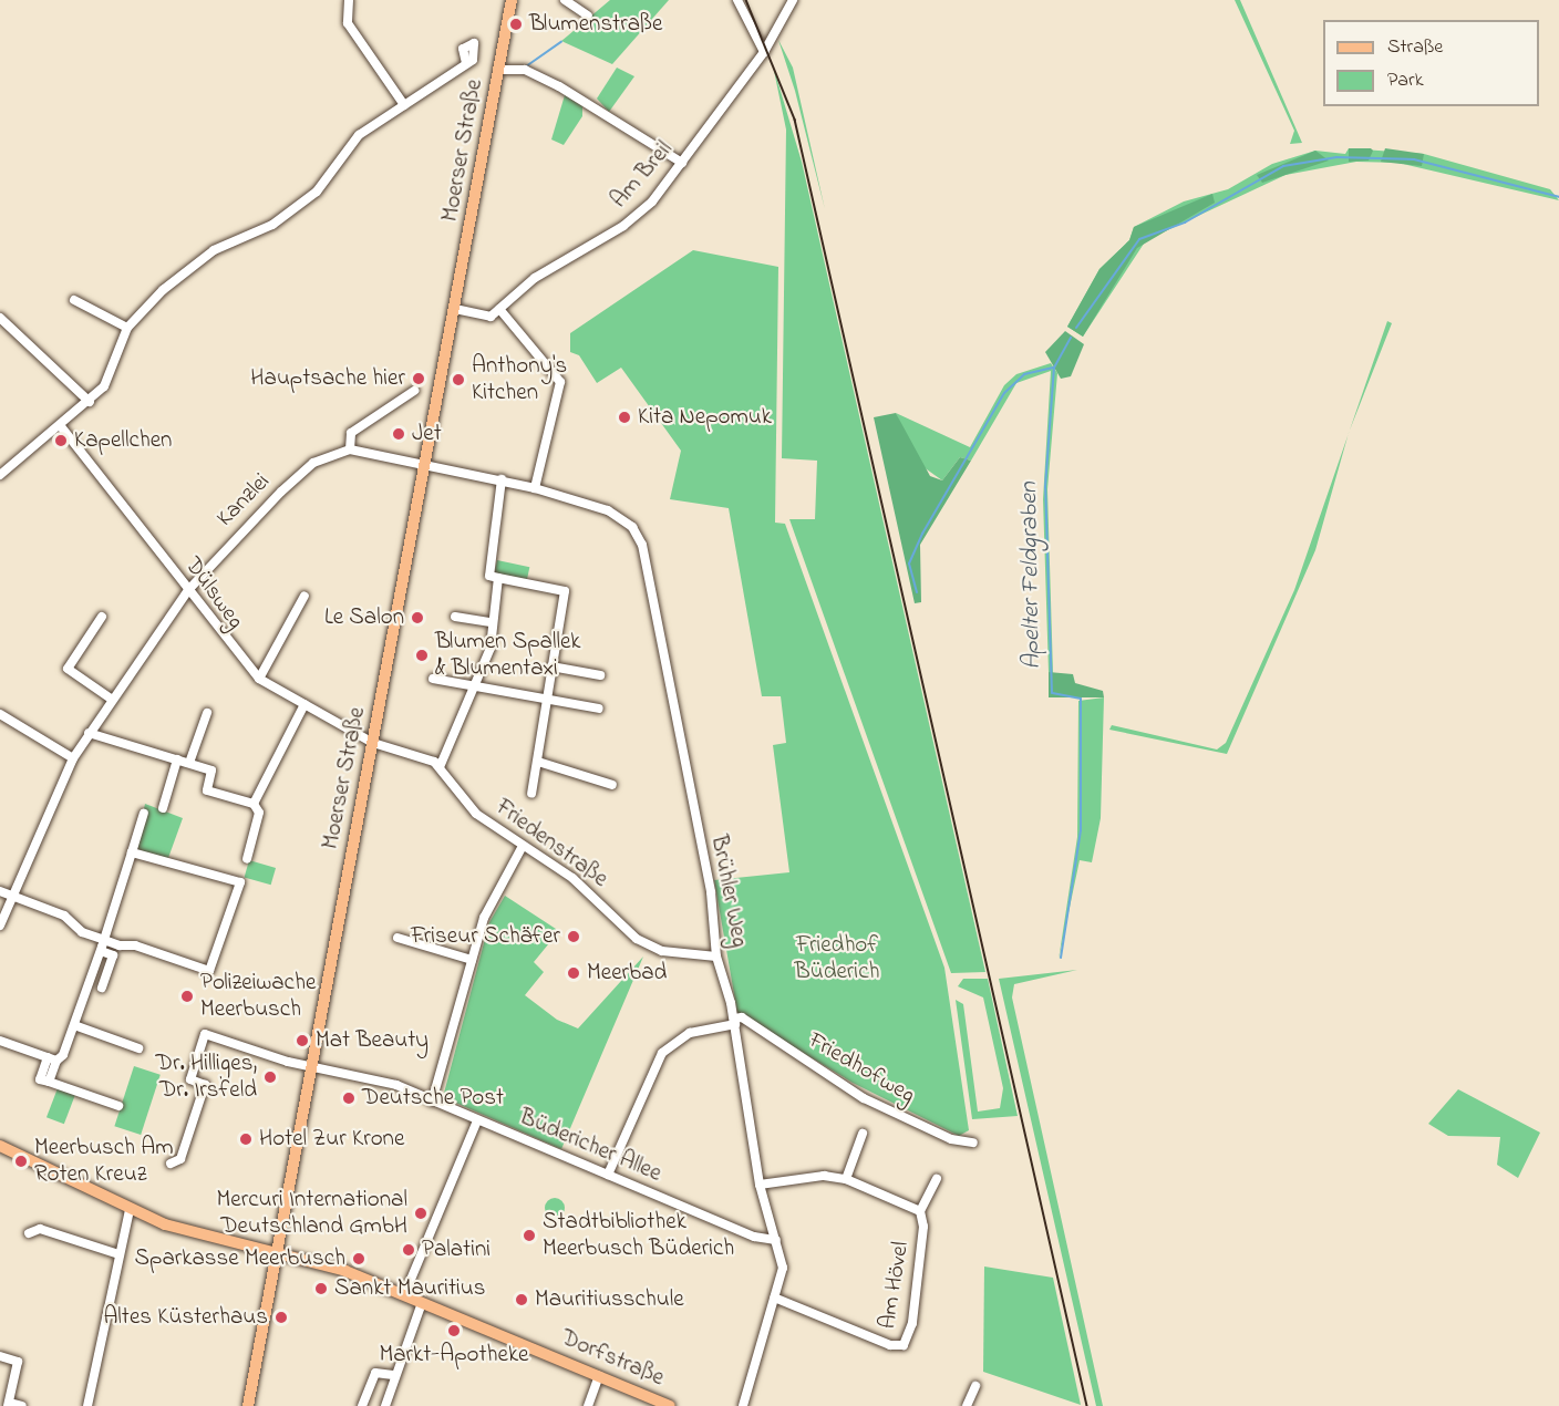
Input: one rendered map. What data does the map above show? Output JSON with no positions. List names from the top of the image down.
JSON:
{
  "streets": {
    "main road": ["Moerser Straße", "Dorfstraße"],
    "street": [
      "Am Breil",
      "Kanzlei",
      "Dülsweg",
      "Friedenstraße",
      "Brühler Weg",
      "Friedhofweg",
      "Büdericher Allee",
      "Am Hövel"
    ]
  },
  "crossings": [
    ["Moerser Straße", "Am Breil"],
    ["Moerser Straße", "Dülsweg"],
    ["Moerser Straße", "Friedenstraße"],
    ["Moerser Straße", "Brühler Weg"],
    ["Moerser Straße", "Büdericher Allee"],
    ["Moerser Straße", "Dorfstraße"],
    ["Kanzlei", "Dülsweg"],
    ["Dülsweg", "Friedenstraße"],
    ["Friedenstraße", "Brühler Weg"],
    ["Brühler Weg", "Friedhofweg"],
    ["Brühler Weg", "Büdericher Allee"],
    ["Brühler Weg", "Am Hövel"]
  ],
  "water": ["Apelter Feldgraben"],
  "parks": ["Friedhof Büderich"],
  "places": [
    "Blumenstraße",
    "Hauptsache hier",
    "Anthony's Kitchen",
    "Kita Nepomuk",
    "Jet",
    "Kapellchen",
    "Le Salon",
    "Blumen Spallek & Blumentaxi",
    "Friseur Schäfer",
    "Meerbad",
    "Polizeiwache Meerbusch",
    "Mat Beauty",
    "Dr. Hilliges, Dr. Irsfeld",
    "Deutsche Post",
    "Hotel Zur Krone",
    "Meerbusch Am Roten Kreuz",
    "Mercuri International Deutschland GmbH",
    "Stadtbibliothek Meerbusch Büderich",
    "Palatini",
    "Sparkasse Meerbusch",
    "Sankt Mauritius",
    "Mauritiusschule",
    "Altes Küsterhaus",
    "Markt-Apotheke"
  ],
  "legend": ["Straße", "Park"]
}
